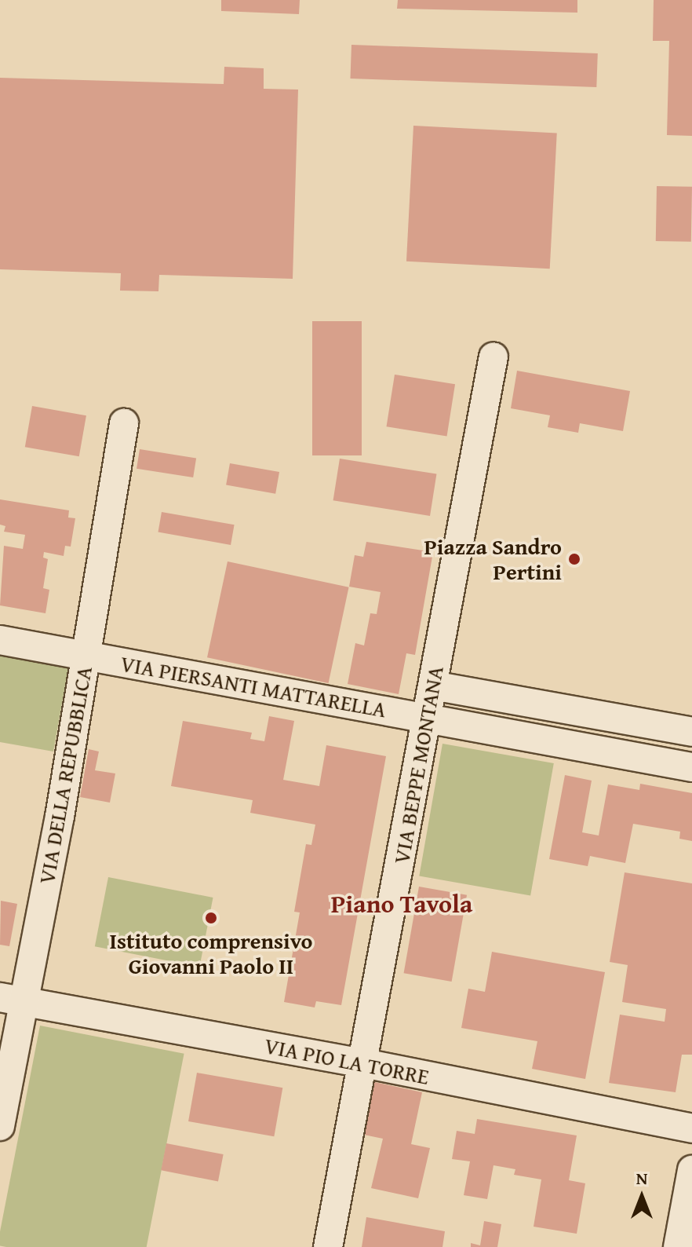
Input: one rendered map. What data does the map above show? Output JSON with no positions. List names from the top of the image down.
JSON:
{
  "streets": {
    "street": [
      "VIA PIERSANTI MATTARELLA",
      "VIA BEPPE MONTANA",
      "VIA DELLA REPUBBLICA",
      "VIA PIO LA TORRE"
    ]
  },
  "crossings": [
    ["VIA PIERSANTI MATTARELLA", "VIA BEPPE MONTANA"],
    ["VIA PIERSANTI MATTARELLA", "VIA DELLA REPUBBLICA"],
    ["VIA BEPPE MONTANA", "VIA PIO LA TORRE"],
    ["VIA DELLA REPUBBLICA", "VIA PIO LA TORRE"]
  ],
  "districts": ["Piano Tavola"],
  "places": ["Piazza Sandro Pertini", "Istituto comprensivo Giovanni Paolo II"],
  "north": "top"
}
